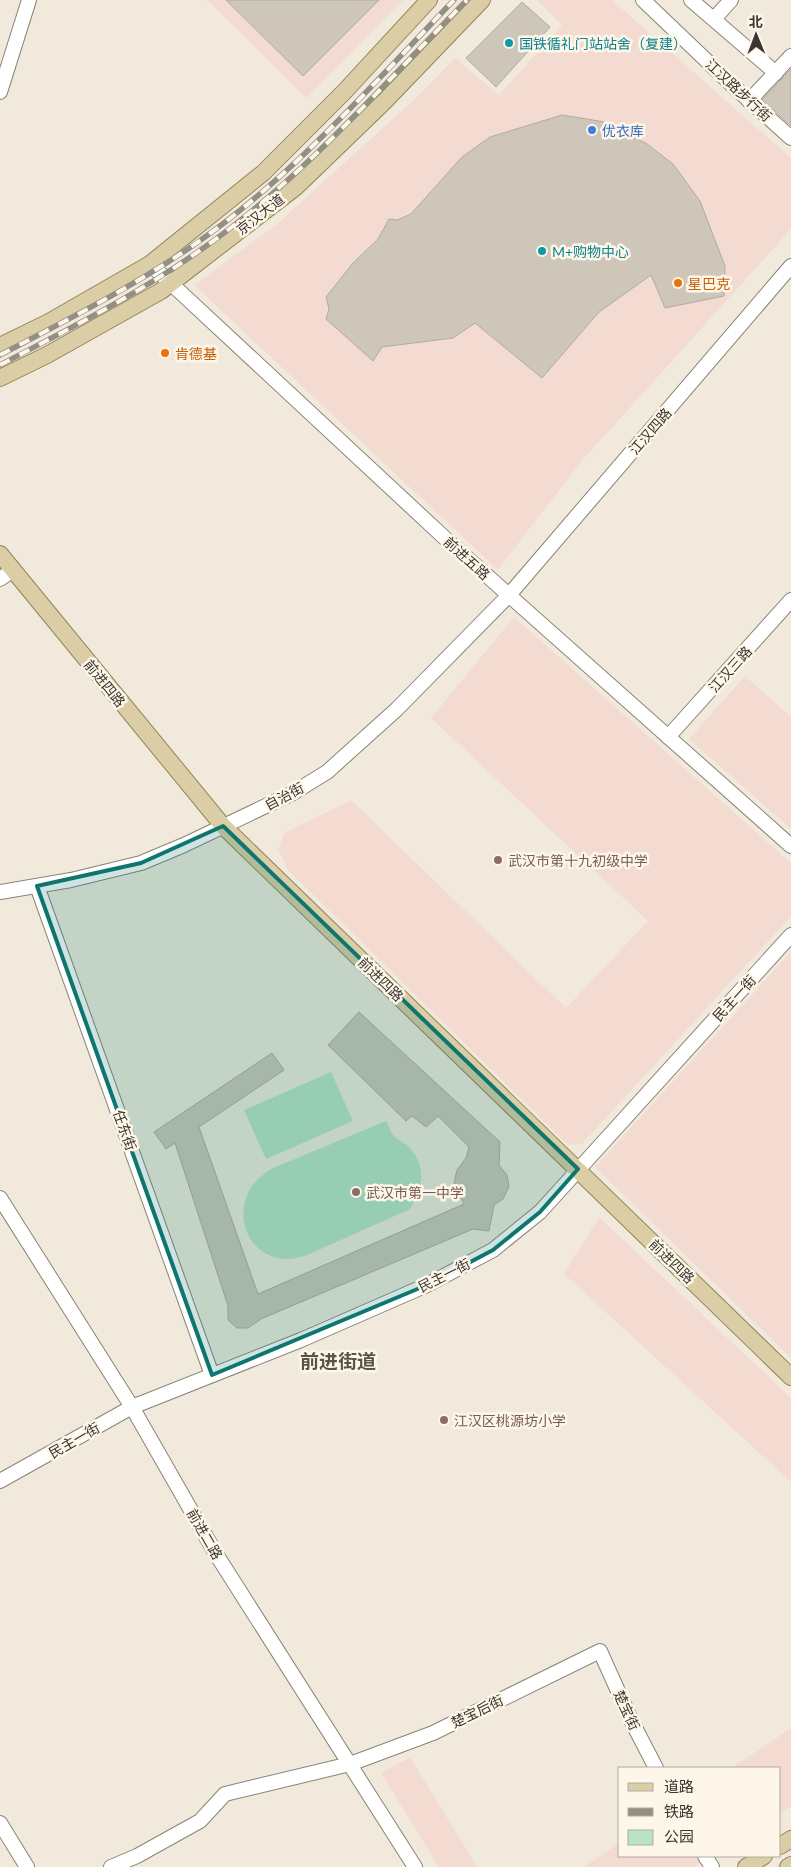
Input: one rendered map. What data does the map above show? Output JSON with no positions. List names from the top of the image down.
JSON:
{
  "streets": {
    "main road": ["京汉大道", "前进四路"],
    "street": [
      "江汉路步行街",
      "江汉四路",
      "前进五路",
      "江汉三路",
      "自治街",
      "民主一街",
      "任东街",
      "前进二路",
      "楚宝街",
      "楚宝后街"
    ]
  },
  "crossings": [
    ["京汉大道", "前进五路"],
    ["江汉四路", "前进五路"],
    ["江汉四路", "自治街"],
    ["前进五路", "江汉三路"],
    ["前进五路", "自治街"],
    ["前进四路", "自治街"],
    ["前进四路", "民主一街"],
    ["自治街", "任东街"],
    ["民主一街", "任东街"],
    ["民主一街", "前进二路"],
    ["前进二路", "楚宝后街"],
    ["楚宝街", "楚宝后街"]
  ],
  "districts": ["前进街道"],
  "places": [
    "国铁循礼门站站舍（复建）",
    "优衣库",
    "M+购物中心",
    "星巴克",
    "肯德基",
    "武汉市第十九初级中学",
    "武汉市第一中学",
    "江汉区桃源坊小学"
  ],
  "legend": ["道路", "铁路", "公园"],
  "north": "top"
}
